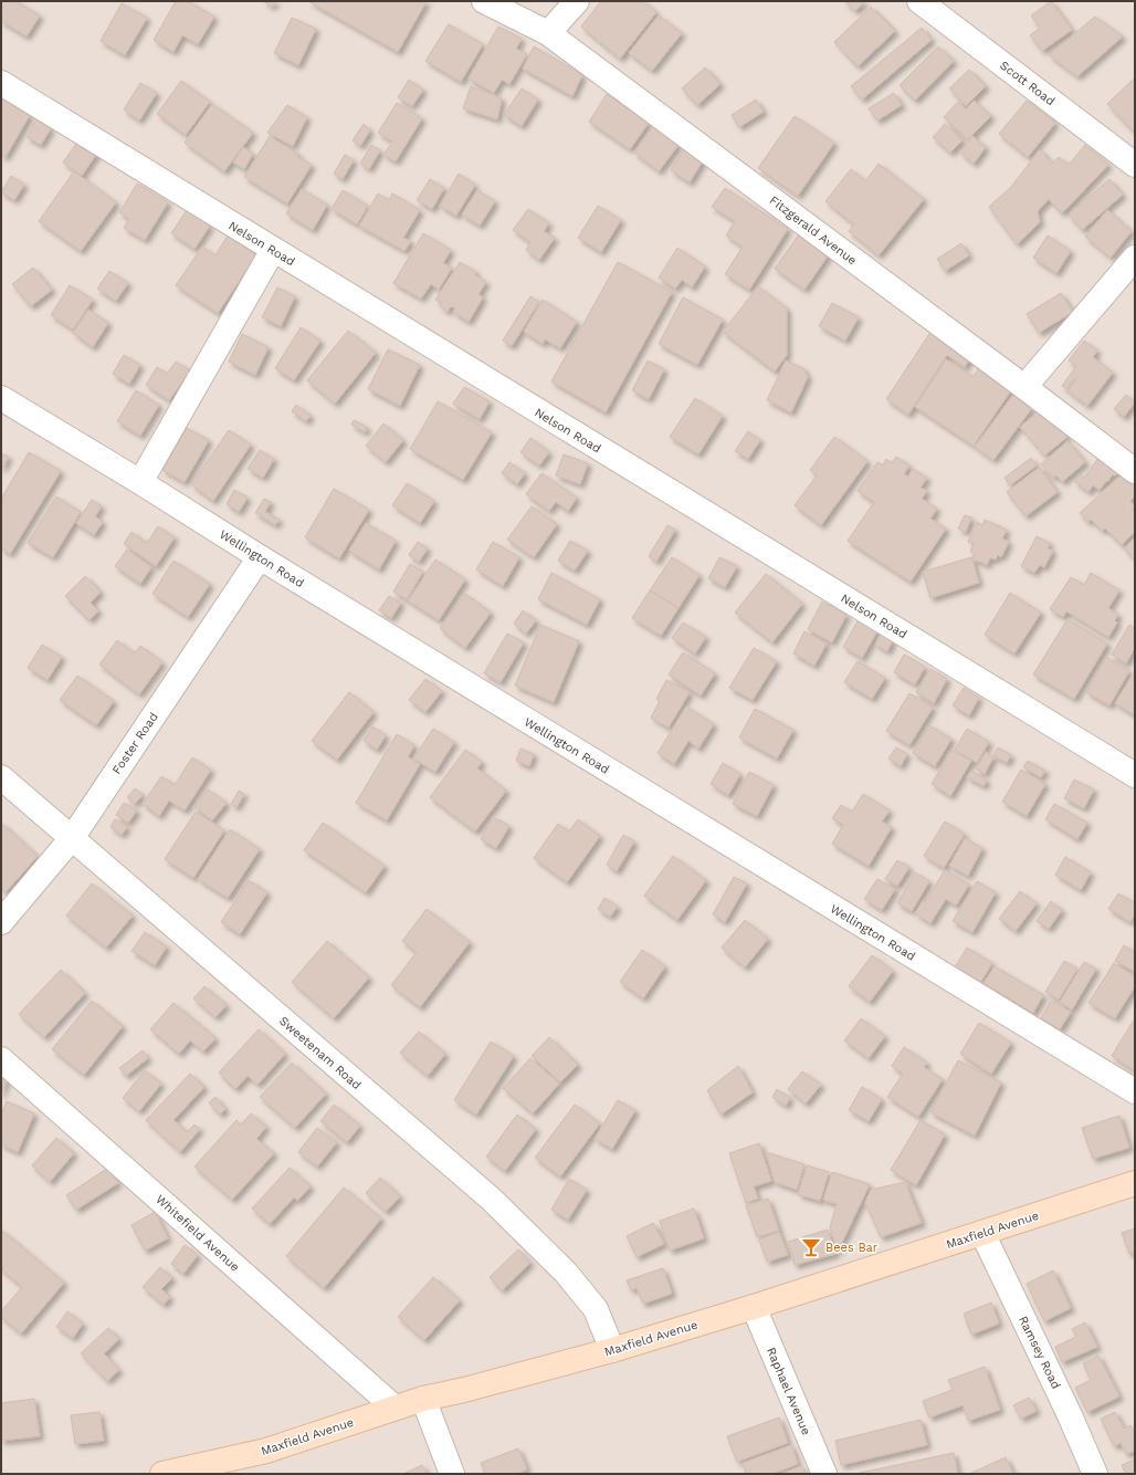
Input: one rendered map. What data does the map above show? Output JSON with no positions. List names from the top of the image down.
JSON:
{
  "streets": {
    "main road": ["Maxfield Avenue"],
    "street": [
      "Scott Road",
      "Fitzgerald Avenue",
      "Nelson Road",
      "Wellington Road",
      "Foster Road",
      "Sweetenam Road",
      "Whitefield Avenue",
      "Ramsey Road",
      "Raphael Avenue"
    ]
  },
  "crossings": [
    ["Wellington Road", "Foster Road"],
    ["Foster Road", "Sweetenam Road"],
    ["Sweetenam Road", "Maxfield Avenue"],
    ["Maxfield Avenue", "Whitefield Avenue"],
    ["Maxfield Avenue", "Ramsey Road"],
    ["Maxfield Avenue", "Raphael Avenue"]
  ],
  "places": {
    "bar": ["Bees Bar"]
  }
}
